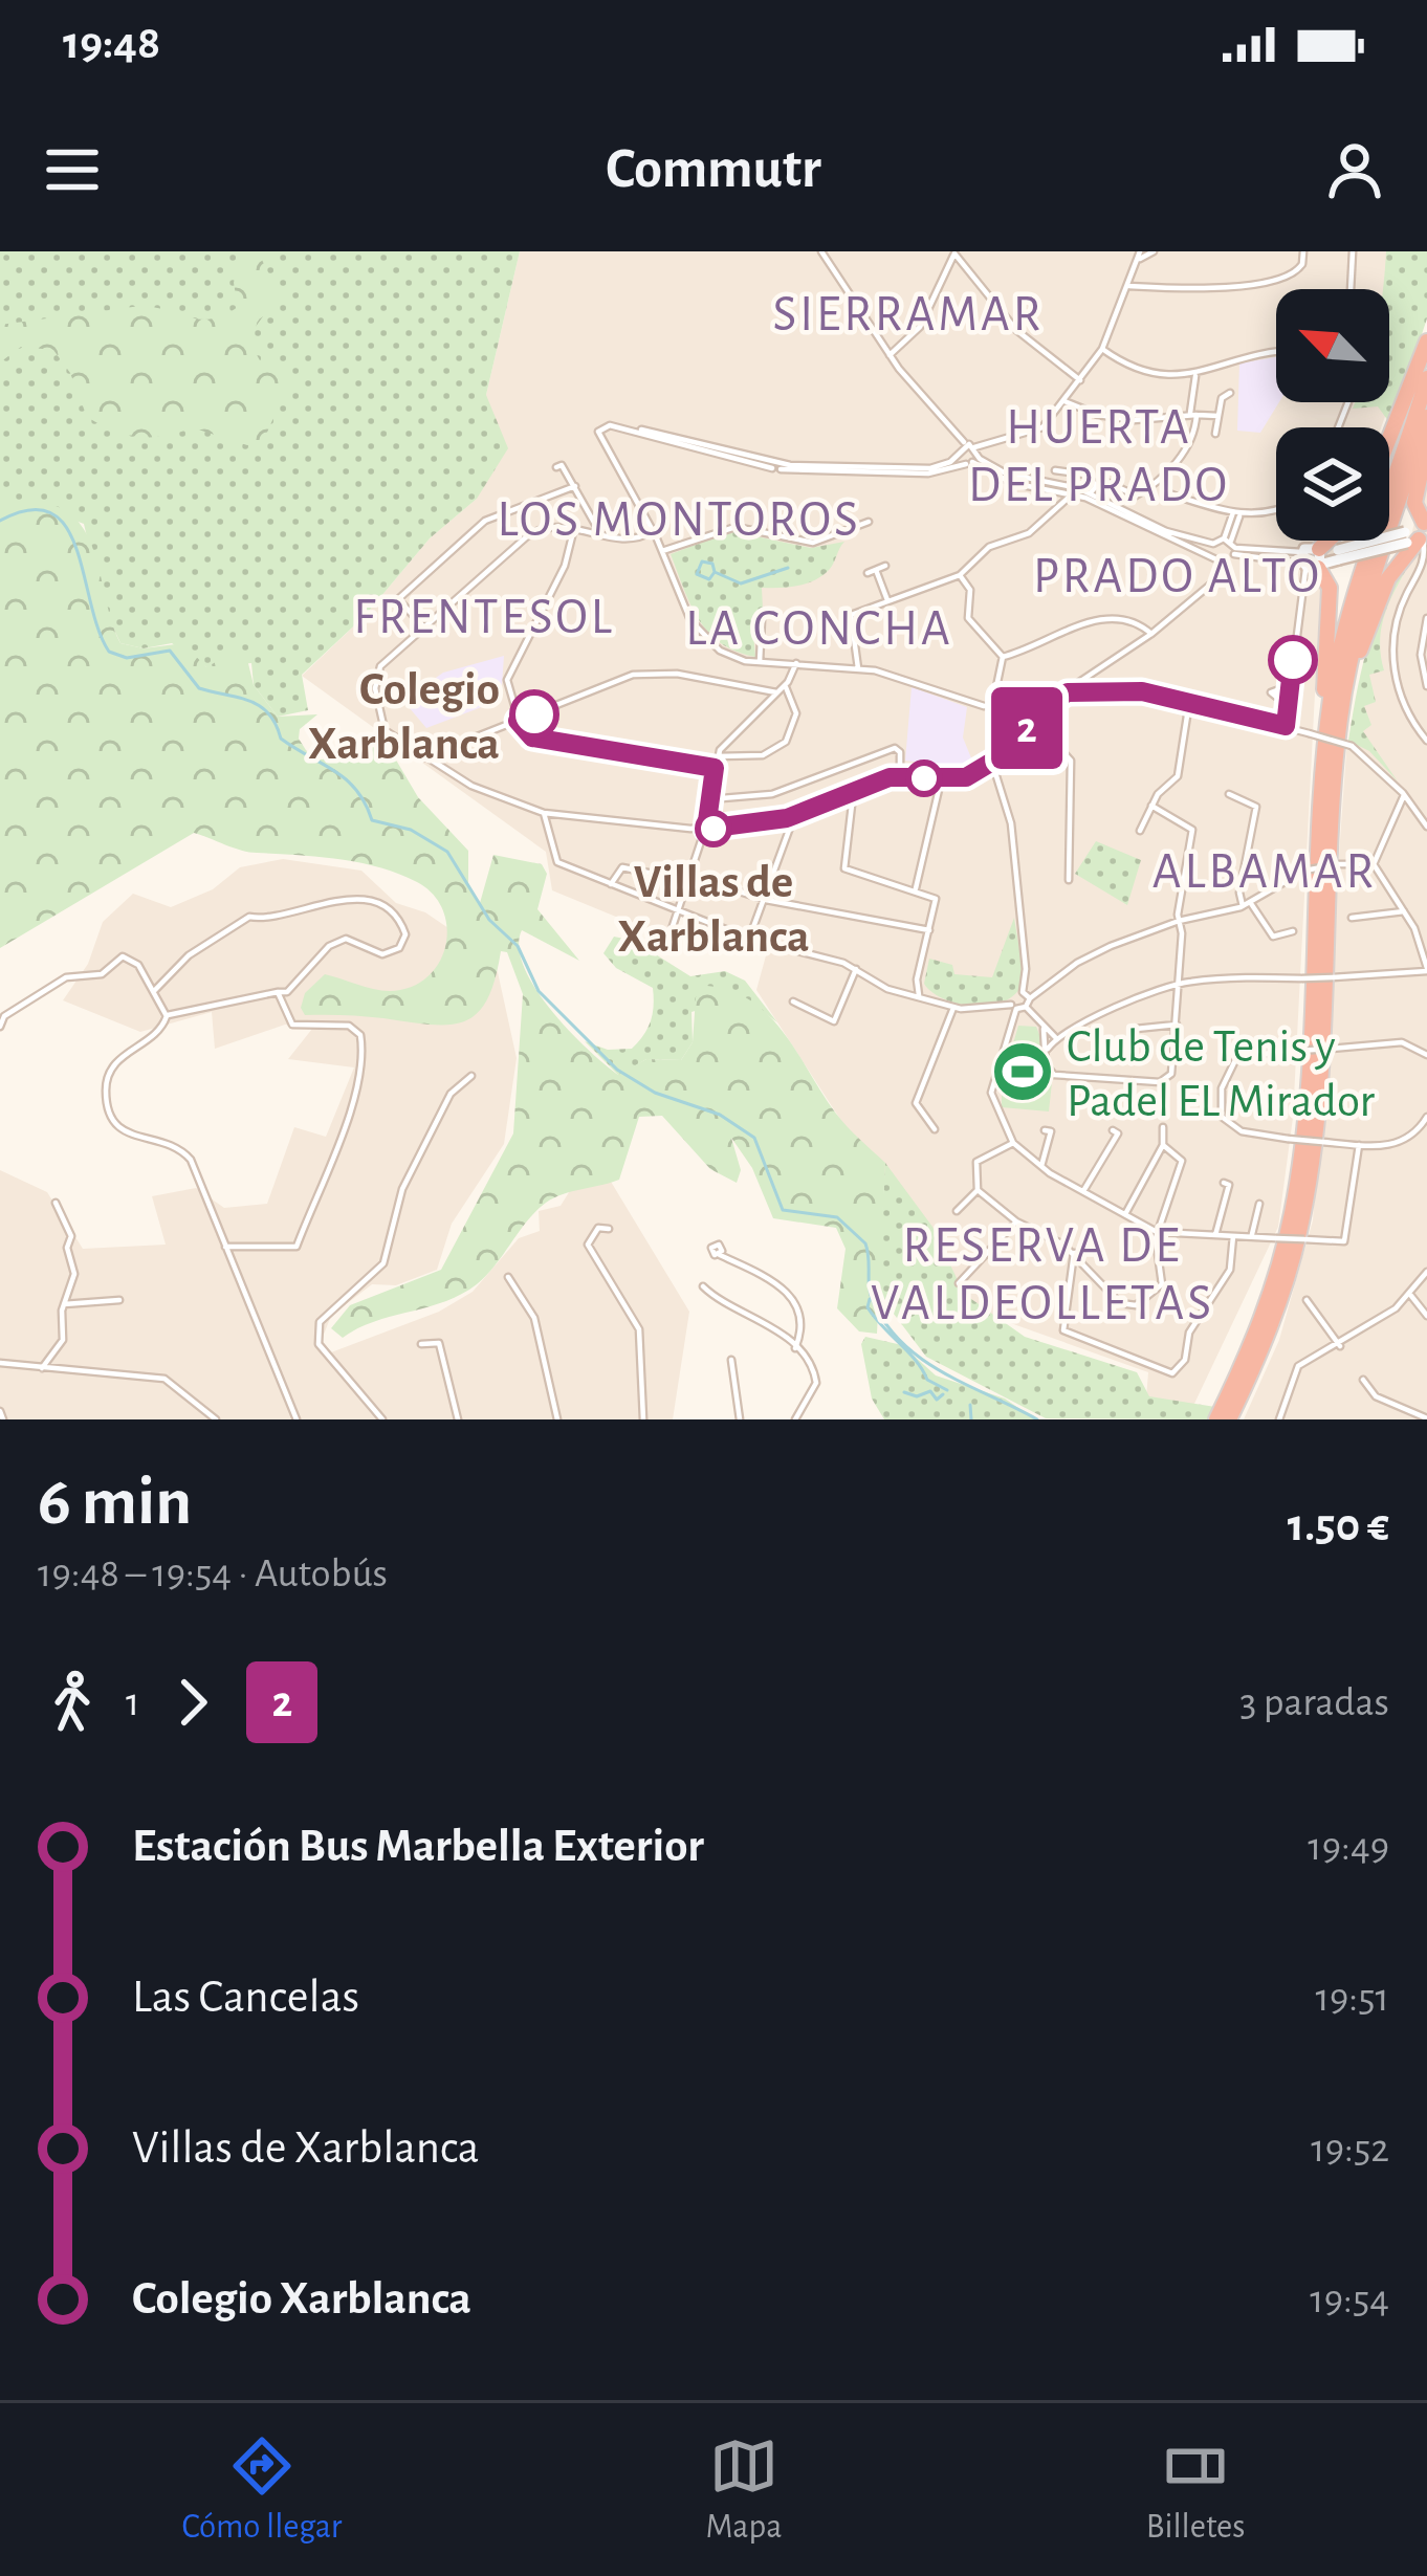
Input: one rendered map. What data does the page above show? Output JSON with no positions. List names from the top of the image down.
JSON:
{
  "districts": [
    "SIERRAMAR",
    "HUERTA DEL PRADO",
    "LOS MONTOROS",
    "PRADO ALTO",
    "FRENTESOL",
    "LA CONCHA",
    "ALBAMAR",
    "RESERVA DE VALDEOLLETAS"
  ],
  "places": {
    "other": ["Colegio Xarblanca", "Villas de Xarblanca"],
    "sports": ["Club de Tenis y Padel EL Mirador"]
  },
  "lines": ["bus line 2"],
  "north": "top left",
  "page": {
    "status": "19:48",
    "header": "Commutr",
    "on_map": "2",
    "heading": ["6 min", "19:48 – 19:54 · Autobús", "1.50 €"],
    "legs": ["1", "2", "3 paradas"],
    "list": [
      {
        "name": "Estación Bus Marbella Exterior",
        "value": "19:49"
      },
      {
        "name": "Las Cancelas",
        "value": "19:51"
      },
      {
        "name": "Villas de Xarblanca",
        "value": "19:52"
      },
      {
        "name": "Colegio Xarblanca",
        "value": "19:54"
      }
    ],
    "tabs": ["Cómo llegar", "Mapa", "Billetes"]
  }
}
